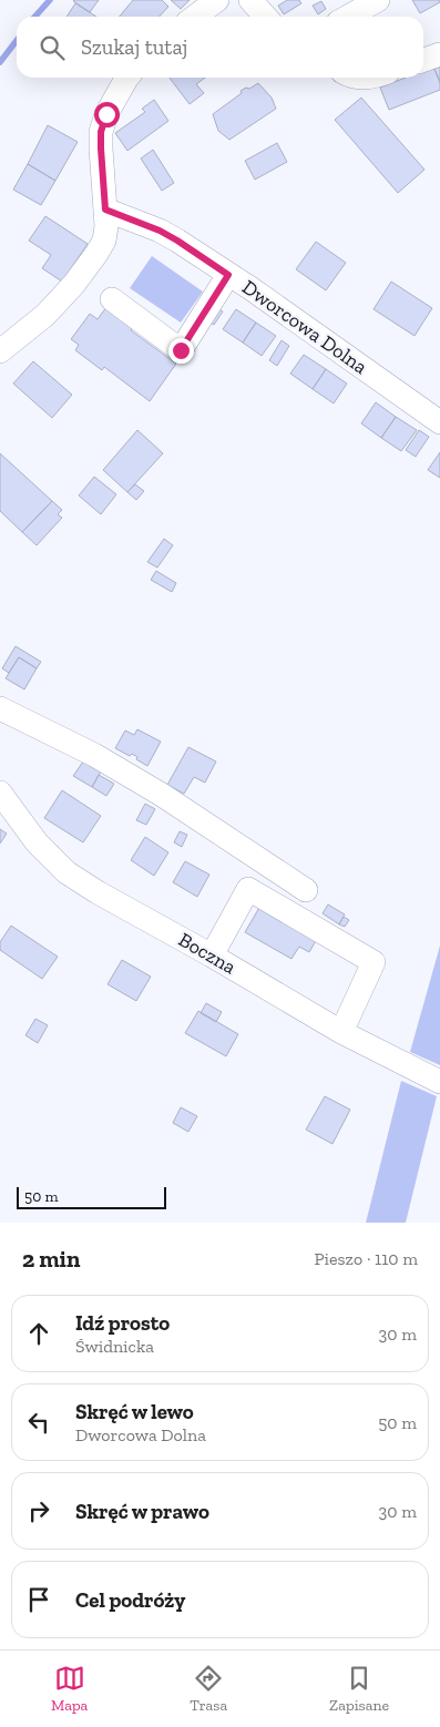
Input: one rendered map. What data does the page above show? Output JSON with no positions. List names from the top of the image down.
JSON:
{
  "streets": {
    "street": ["Dworcowa Dolna", "Boczna"]
  },
  "scale_bar": "50 m",
  "page": {
    "search": "Szukaj tutaj",
    "scale": "50 m",
    "heading": ["2 min", "Pieszo · 110 m"],
    "list": [
      ["Idź prosto", "Świdnicka", "30 m"],
      ["Skręć w lewo", "Dworcowa Dolna", "50 m"],
      ["Skręć w prawo", "30 m"],
      "Cel podróży"
    ],
    "nav": ["Mapa", "Trasa", "Zapisane"]
  }
}
